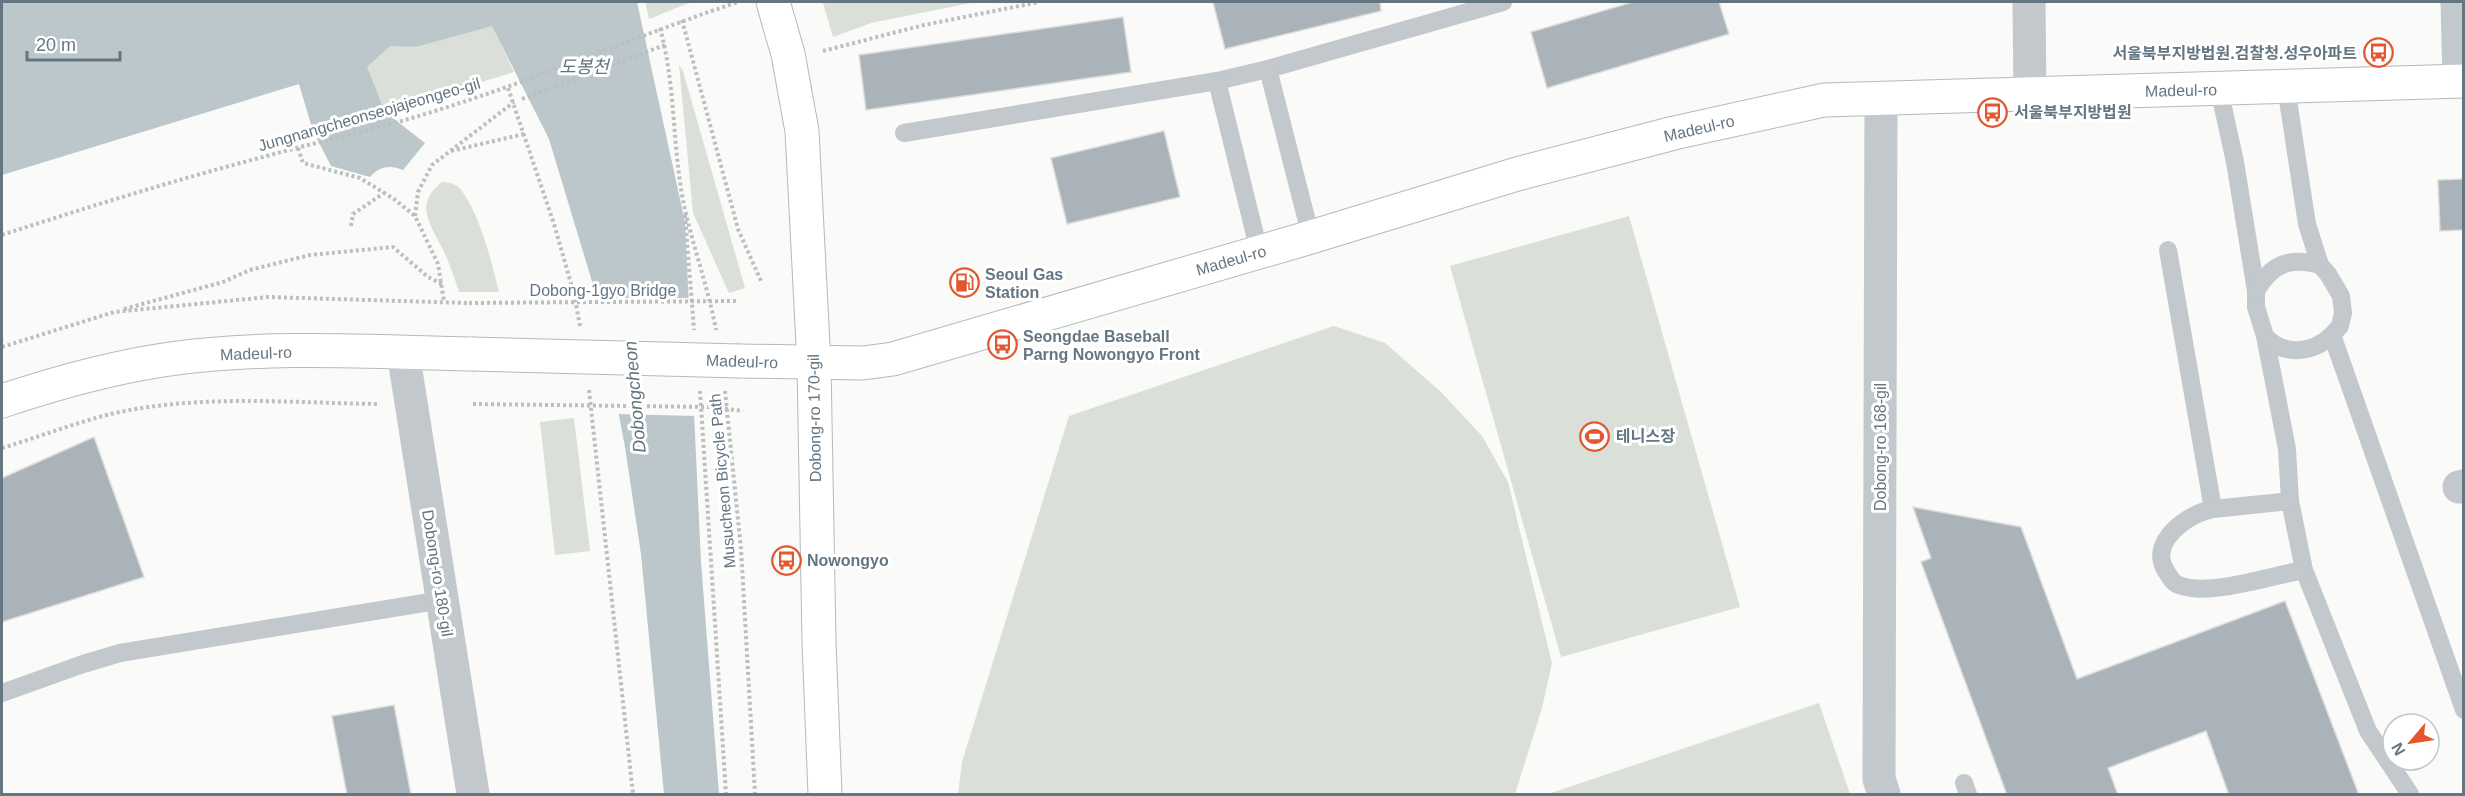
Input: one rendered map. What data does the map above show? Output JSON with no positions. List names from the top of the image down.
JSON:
{
  "streets": {
    "street": [
      "Madeul-ro",
      "Dobong-ro 170-gil",
      "Dobong-ro 168-gil",
      "Dobong-ro 180-gil"
    ],
    "path": ["Jungnangcheonseojajeongeo-gil", "Dobong-1gyo Bridge", "Musucheon Bicycle Path"]
  },
  "crossings": [
    ["Madeul-ro", "Dobong-ro 170-gil"],
    ["Madeul-ro", "Dobong-ro 168-gil"],
    ["Madeul-ro", "Musucheon Bicycle Path"],
    ["Madeul-ro", "Dobong-ro 180-gil"]
  ],
  "water": ["도봉천", "Dobongcheon"],
  "places": {
    "bus stop": [
      "서울북부지방법원.검찰청.성우아파트",
      "서울북부지방법원",
      "Seongdae Baseball Parng Nowongyo Front",
      "Nowongyo"
    ],
    "fuel station": ["Seoul Gas Station"],
    "sports": ["테니스장"]
  },
  "scale_bar": "20 m",
  "north": "bottom left"
}
